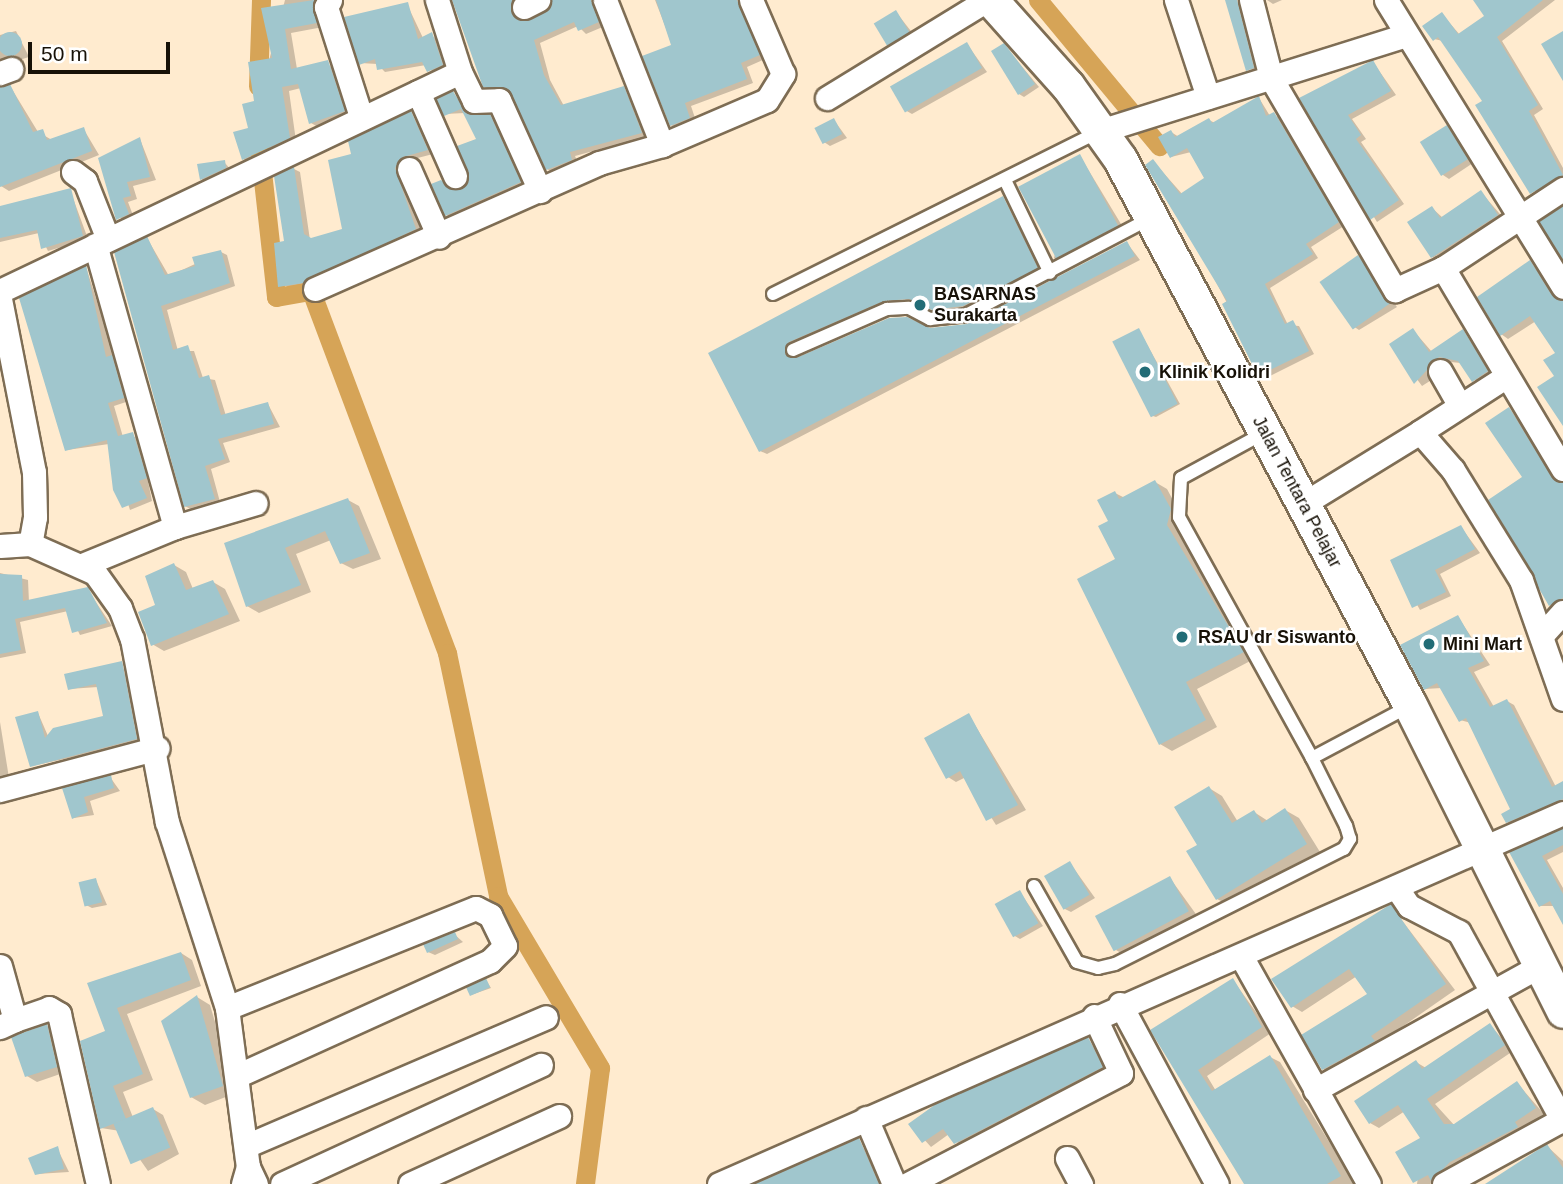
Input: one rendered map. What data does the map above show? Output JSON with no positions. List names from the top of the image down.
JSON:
{
  "streets": {
    "main road": ["Jalan Tentara Pelajar"]
  },
  "places": [
    "BASARNAS Surakarta",
    "Klinik Kolidri",
    "RSAU dr Siswanto",
    "Mini Mart"
  ],
  "scale_bar": "50 m"
}
